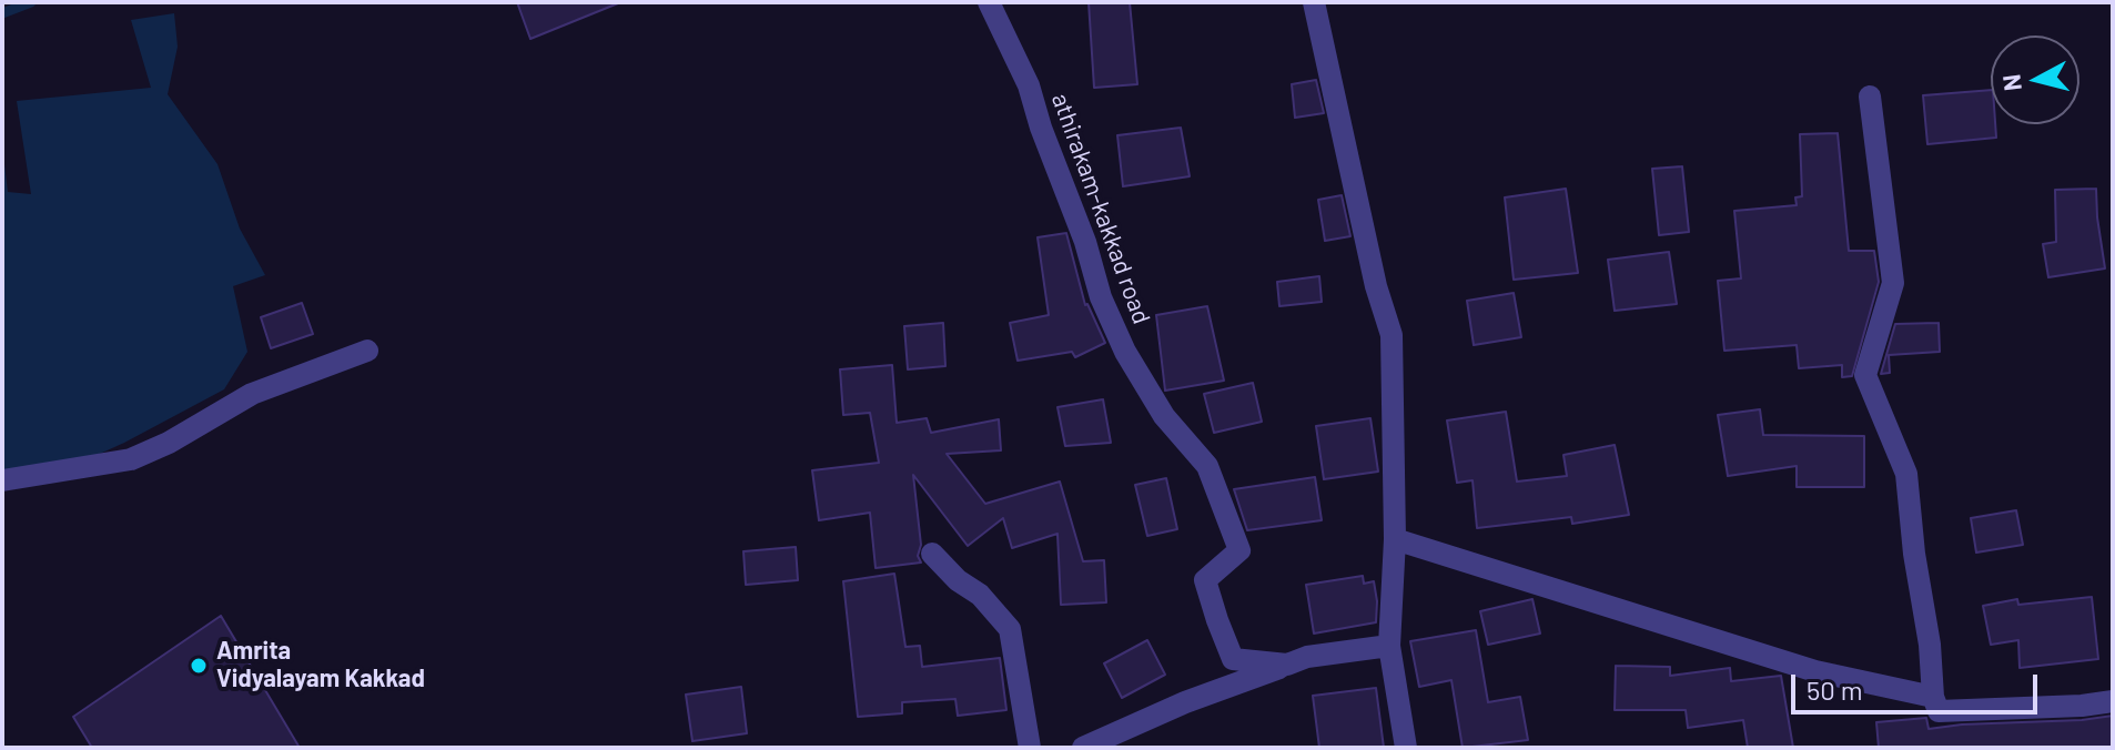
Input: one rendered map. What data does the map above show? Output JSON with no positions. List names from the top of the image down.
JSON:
{
  "streets": {
    "street": ["athirakam-kakkad road"]
  },
  "places": ["Amrita Vidyalayam Kakkad"],
  "scale_bar": "50 m",
  "north": "left"
}
